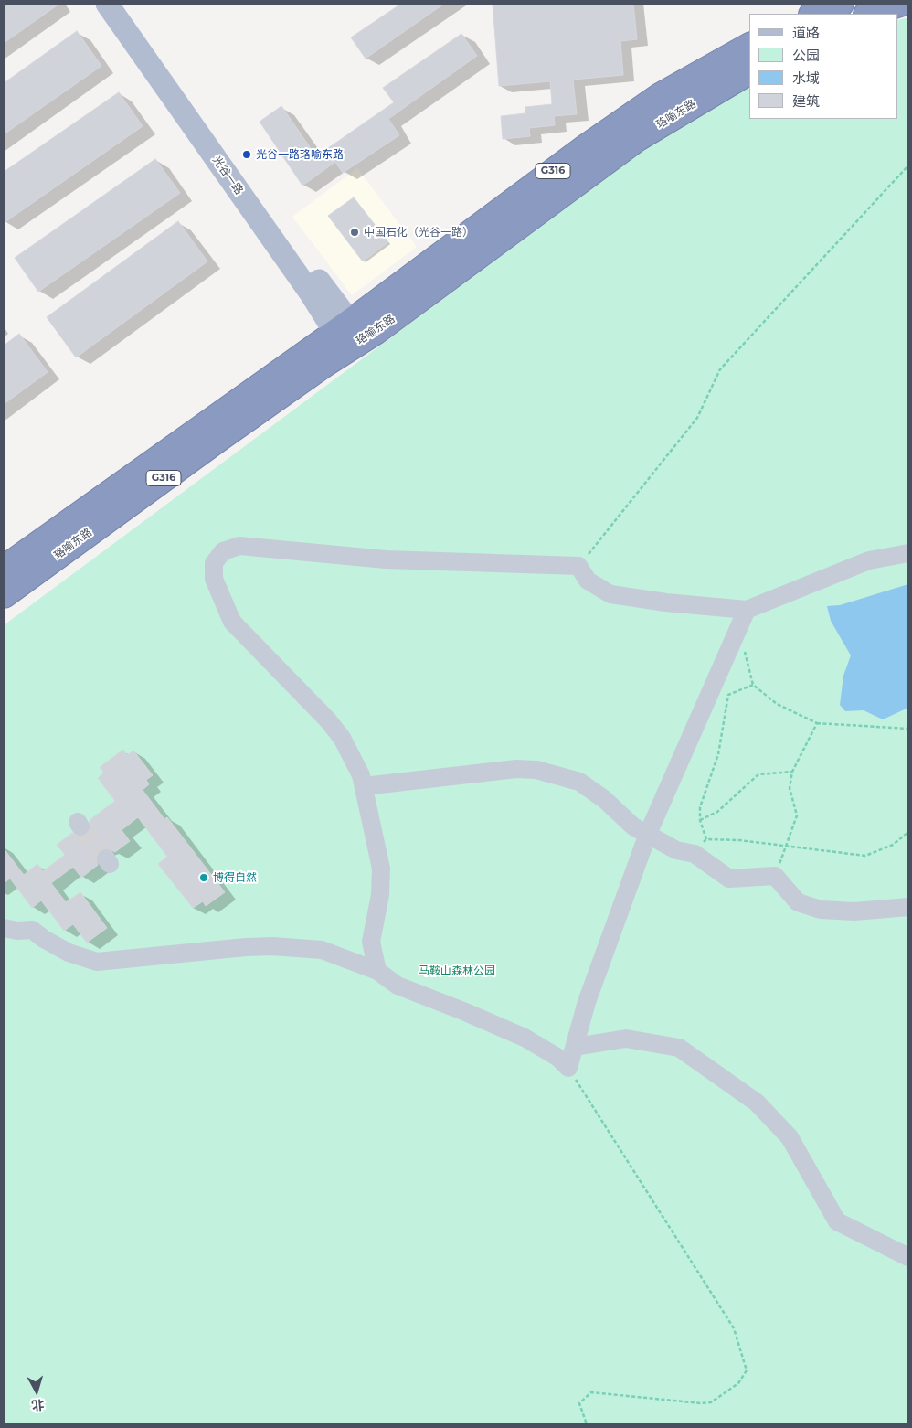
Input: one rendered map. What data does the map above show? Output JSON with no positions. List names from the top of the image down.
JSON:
{
  "streets": {
    "highway": ["珞喻东路", "G316"],
    "main road": ["光谷一路"]
  },
  "crossings": [
    ["珞喻东路", "光谷一路"]
  ],
  "parks": ["马鞍山森林公园"],
  "places": ["光谷一路珞喻东路", "中国石化（光谷一路）", "博得自然"],
  "legend": [
    "道路",
    "公园",
    "水域",
    "建筑"
  ],
  "north": "bottom"
}
